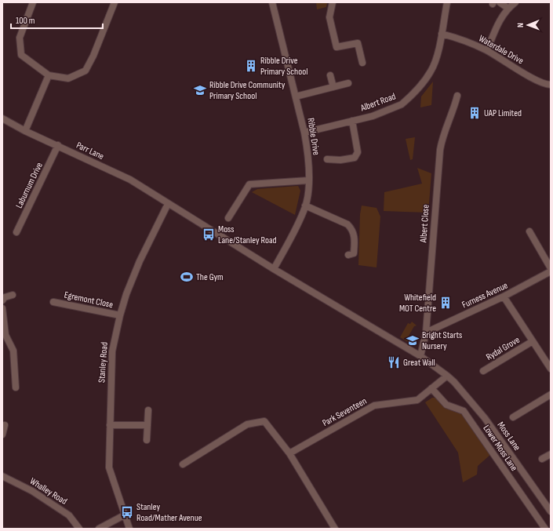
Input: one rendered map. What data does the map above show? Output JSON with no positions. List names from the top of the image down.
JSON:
{
  "streets": {
    "street": [
      "Waterdale Drive",
      "Albert Road",
      "Ribble Drive",
      "Parr Lane",
      "Laburnum Drive",
      "Albert Close",
      "Furness Avenue",
      "Egremont Close",
      "Rydal Grove",
      "Stanley Road",
      "Park Seventeen",
      "Moss Lane",
      "Lower Moss Lane",
      "Whalley Road"
    ]
  },
  "crossings": [
    ["Waterdale Drive", "Albert Road"],
    ["Albert Road", "Ribble Drive"],
    ["Ribble Drive", "Parr Lane"],
    ["Parr Lane", "Laburnum Drive"],
    ["Parr Lane", "Albert Close"],
    ["Parr Lane", "Stanley Road"],
    ["Albert Close", "Furness Avenue"],
    ["Egremont Close", "Stanley Road"],
    ["Park Seventeen", "Moss Lane"],
    ["Park Seventeen", "Lower Moss Lane"]
  ],
  "places": {
    "building": ["Ribble Drive Primary School", "UAP Limited", "Whitefield MOT Centre"],
    "school or university": ["Ribble Drive Community Primary School", "Bright Starts Nursery"],
    "bus stop": ["Moss Lane/Stanley Road", "Stanley Road/Mather Avenue"],
    "sports": ["The Gym"],
    "restaurant": ["Great Wall"]
  },
  "scale_bar": "100 m",
  "north": "left"
}
